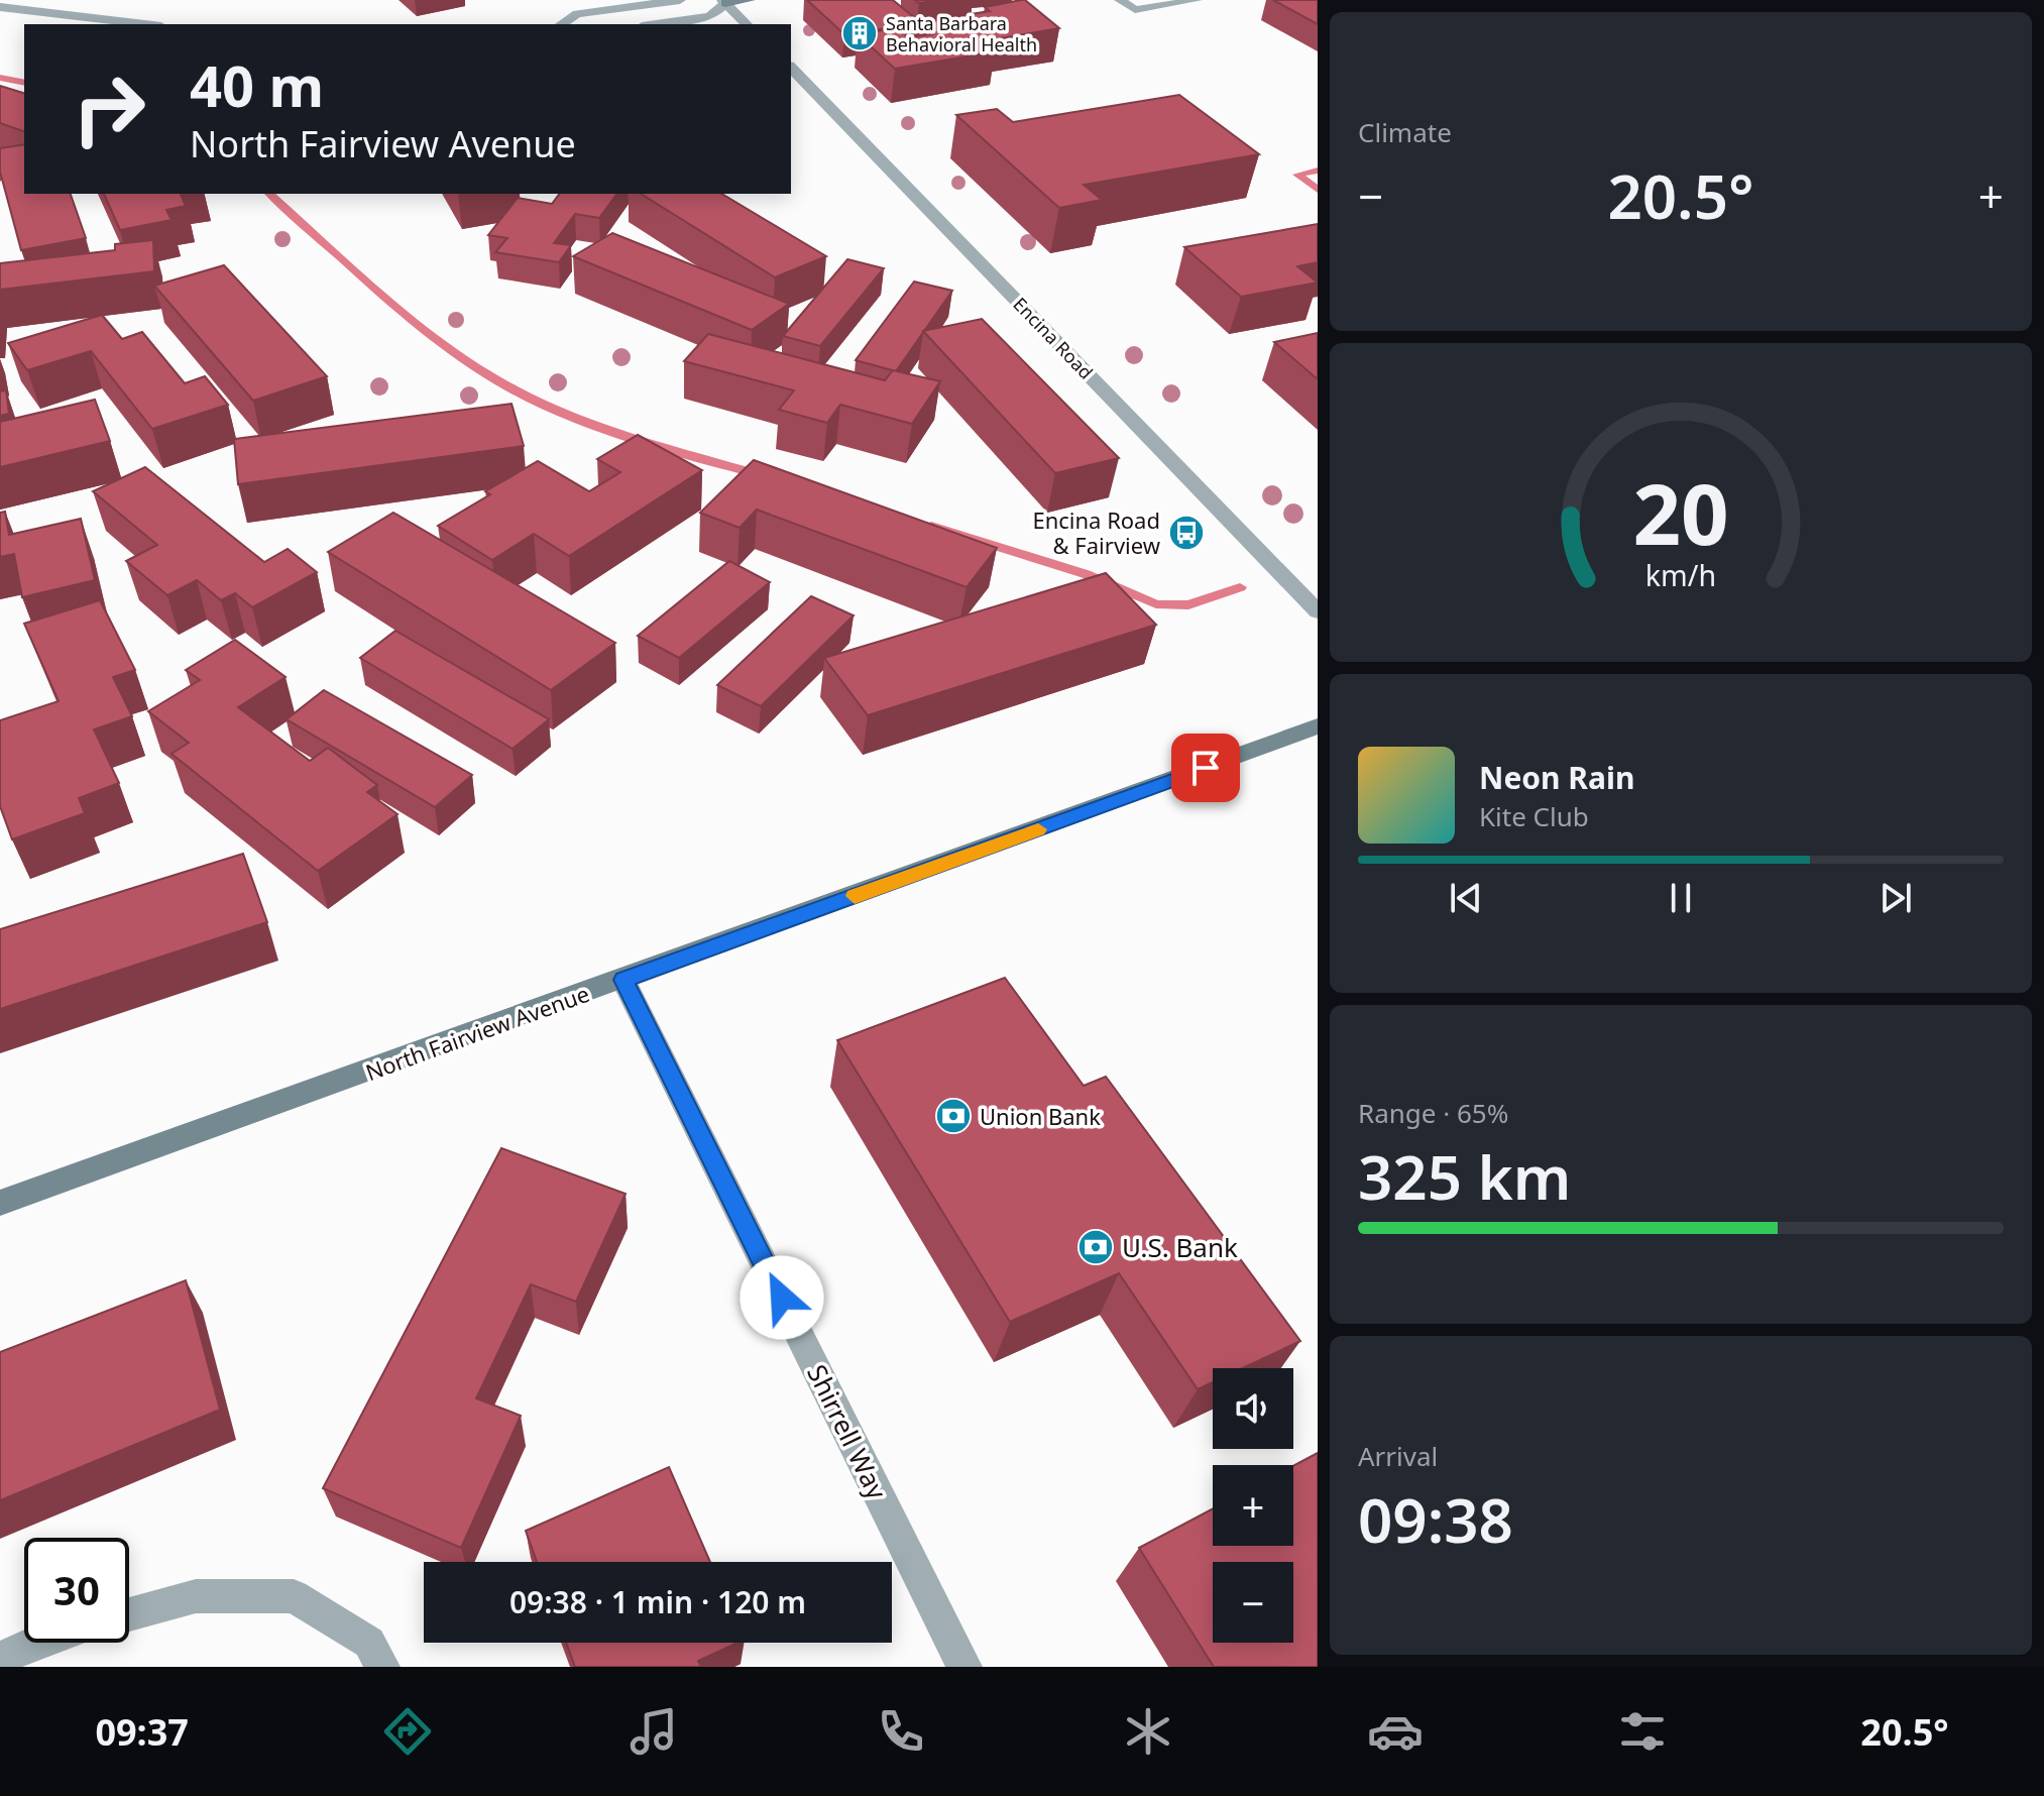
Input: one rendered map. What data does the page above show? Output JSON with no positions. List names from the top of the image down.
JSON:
{
  "streets": {
    "main road": ["North Fairview Avenue"],
    "street": ["Encina Road", "Shirrell Way"]
  },
  "crossings": [
    ["North Fairview Avenue", "Shirrell Way"]
  ],
  "places": {
    "building": ["Santa Barbara Behavioral Health"],
    "bus stop": ["Encina Road & Fairview"],
    "bank": ["Union Bank", "U.S. Bank"]
  },
  "page": {
    "tile": [
      "Climate",
      ["Range · 65%", "325 km"],
      ["Arrival", "09:38"]
    ],
    "turn": ["40 m", "North Fairview Avenue"],
    "heat": ["−", "20.5°", "+"],
    "song": ["Neon Rain", "Kite Club"],
    "map_buttons": ["+", "−"],
    "limit": "30",
    "trip": "09:38 · 1 min · 120 m",
    "tabs": ["09:37", "20.5°"],
    "gauge": ["20", "km/h"]
  }
}
